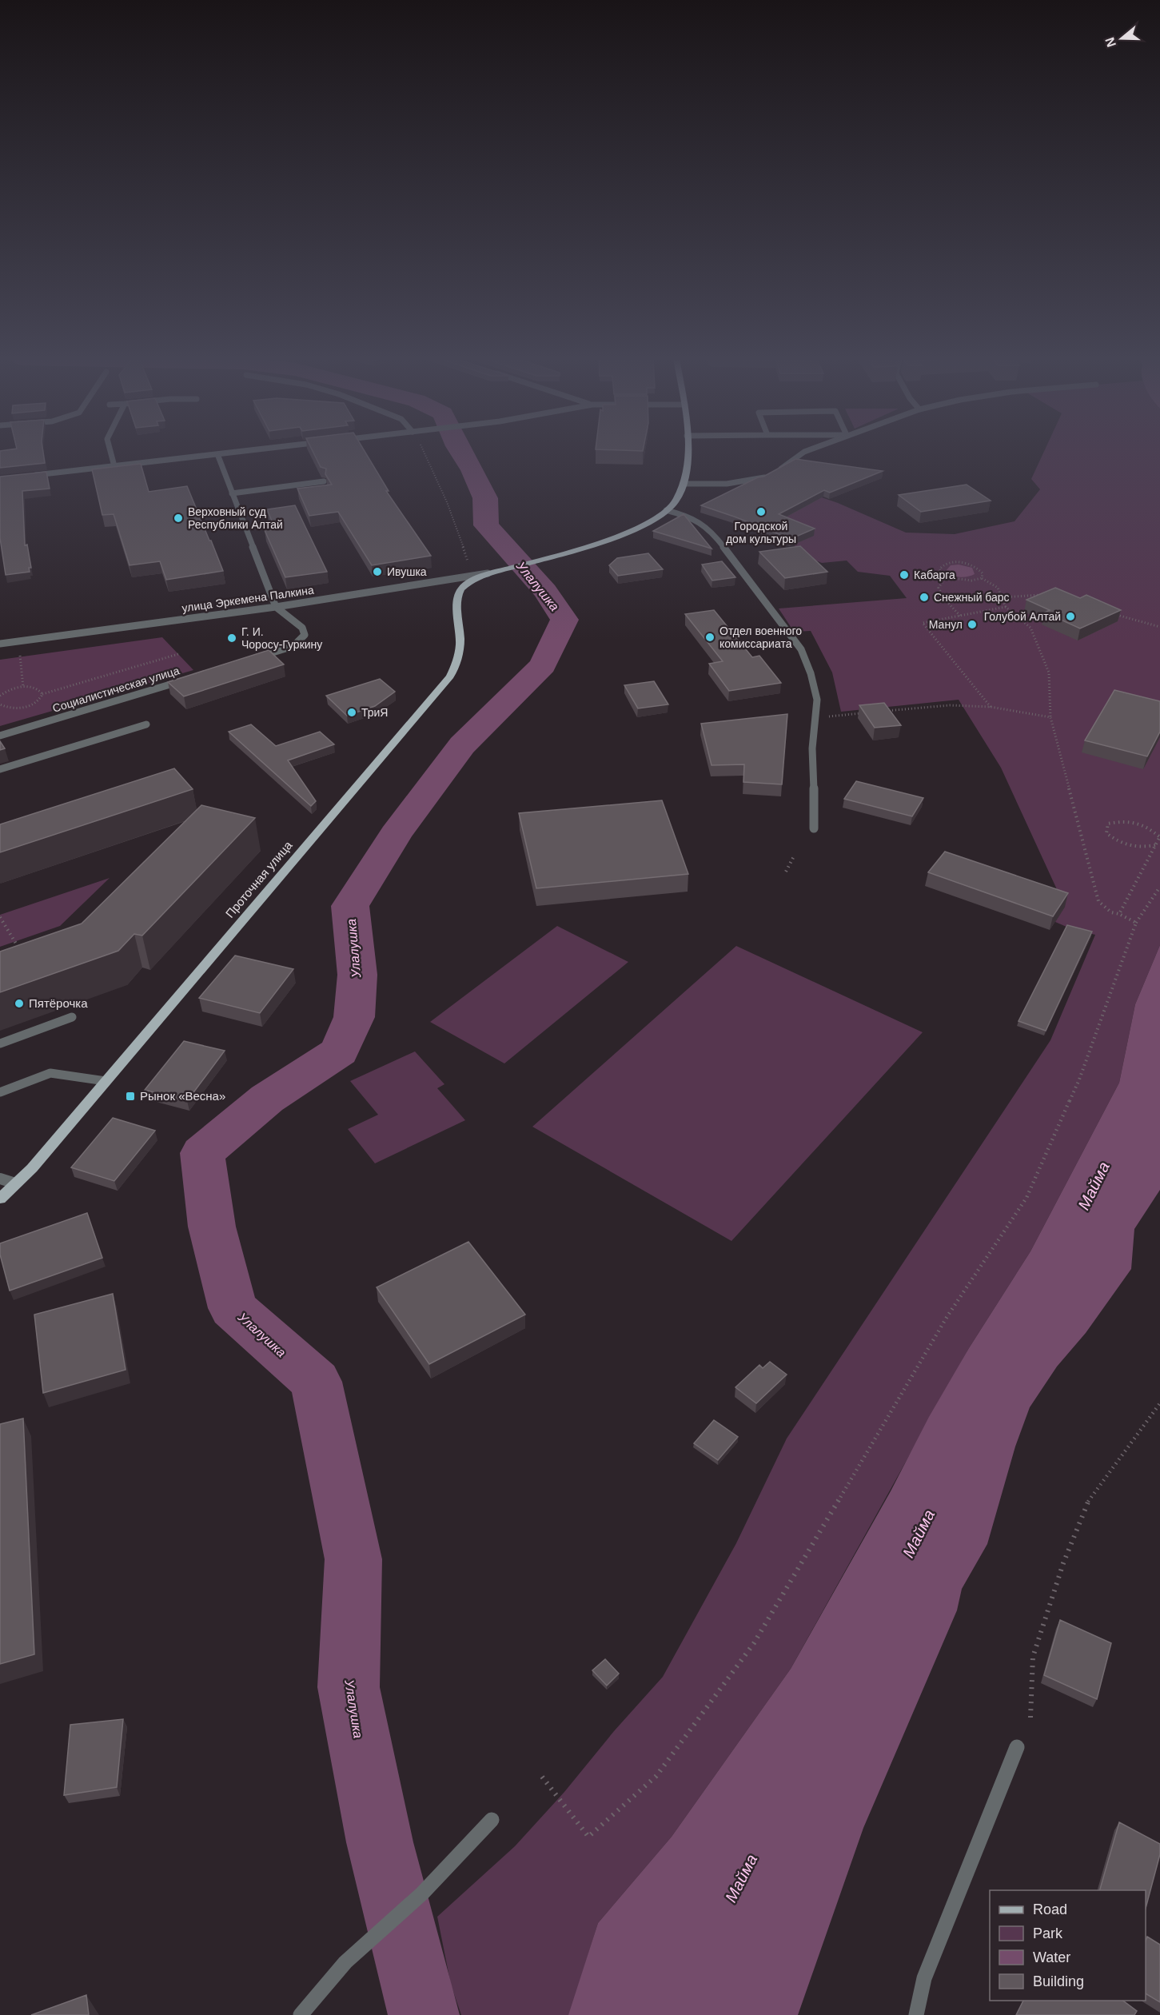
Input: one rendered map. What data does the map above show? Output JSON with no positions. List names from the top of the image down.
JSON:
{
  "streets": {
    "main road": ["Проточная улица"],
    "street": ["улица Эркемена Палкина", "Социалистическая улица"]
  },
  "crossings": [
    ["улица Эркемена Палкина", "Проточная улица"]
  ],
  "water": ["Улалушка", "Майма"],
  "places": {
    "other": [
      "Городской дом культуры",
      "Верховный суд Республики Алтай",
      "Ивушка",
      "Кабарга",
      "Снежный барс",
      "Голубой Алтай",
      "Манул",
      "Отдел военного комиссариата",
      "Г. И. Чоросу-Гуркину",
      "ТриЯ",
      "Пятёрочка"
    ],
    "transit": ["Рынок «Весна»"]
  },
  "legend": [
    "Road",
    "Park",
    "Water",
    "Building"
  ],
  "north": "left"
}
